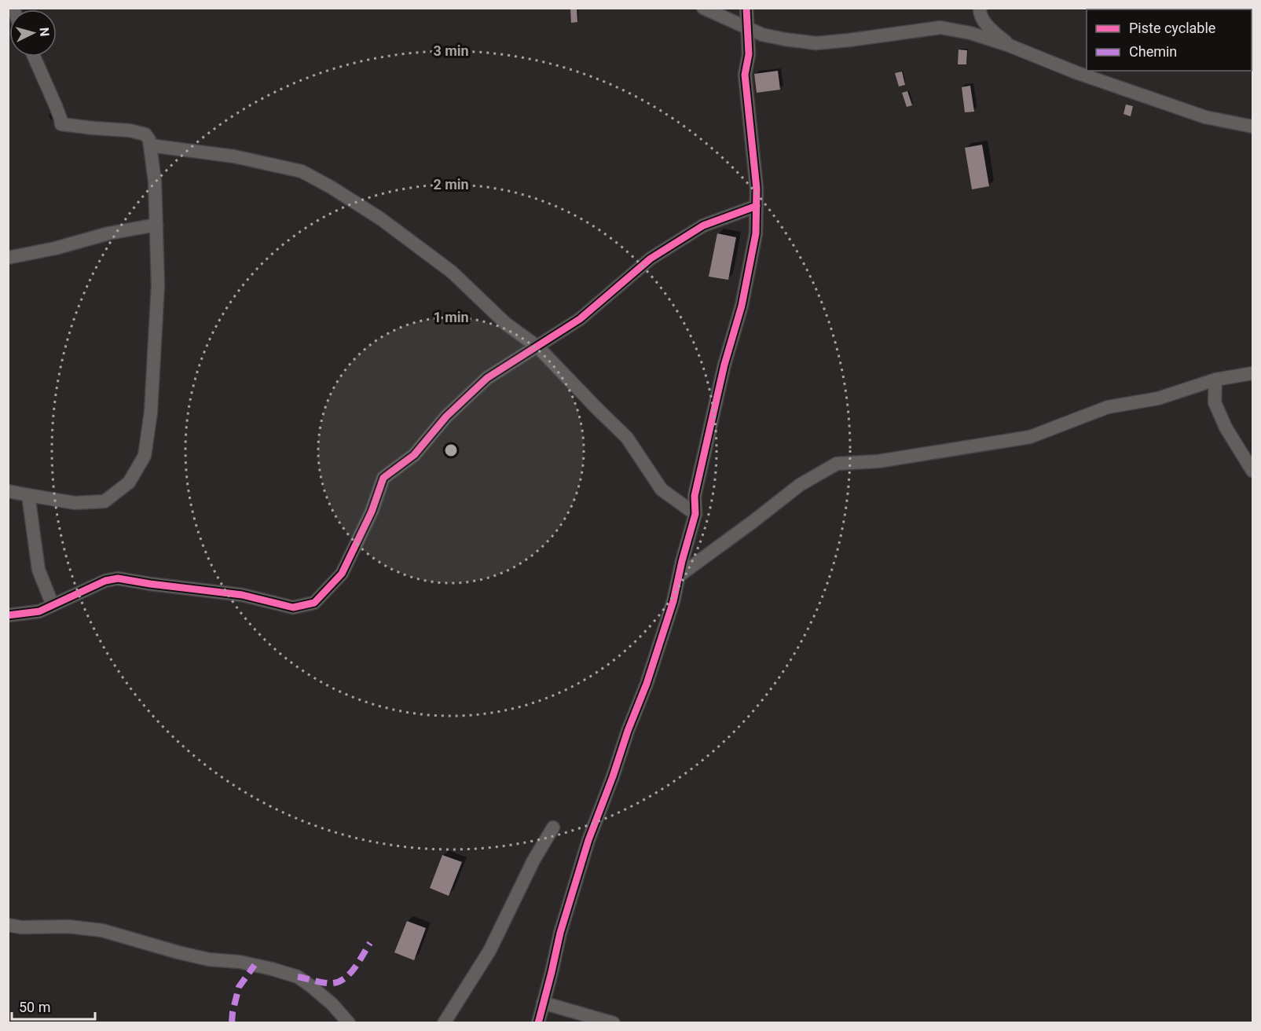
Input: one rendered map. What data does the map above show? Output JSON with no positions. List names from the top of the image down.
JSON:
{
  "legend": ["Piste cyclable", "Chemin"],
  "scale_bar": "50 m",
  "north": "right",
  "rings": ["3 min", "2 min", "1 min"]
}
